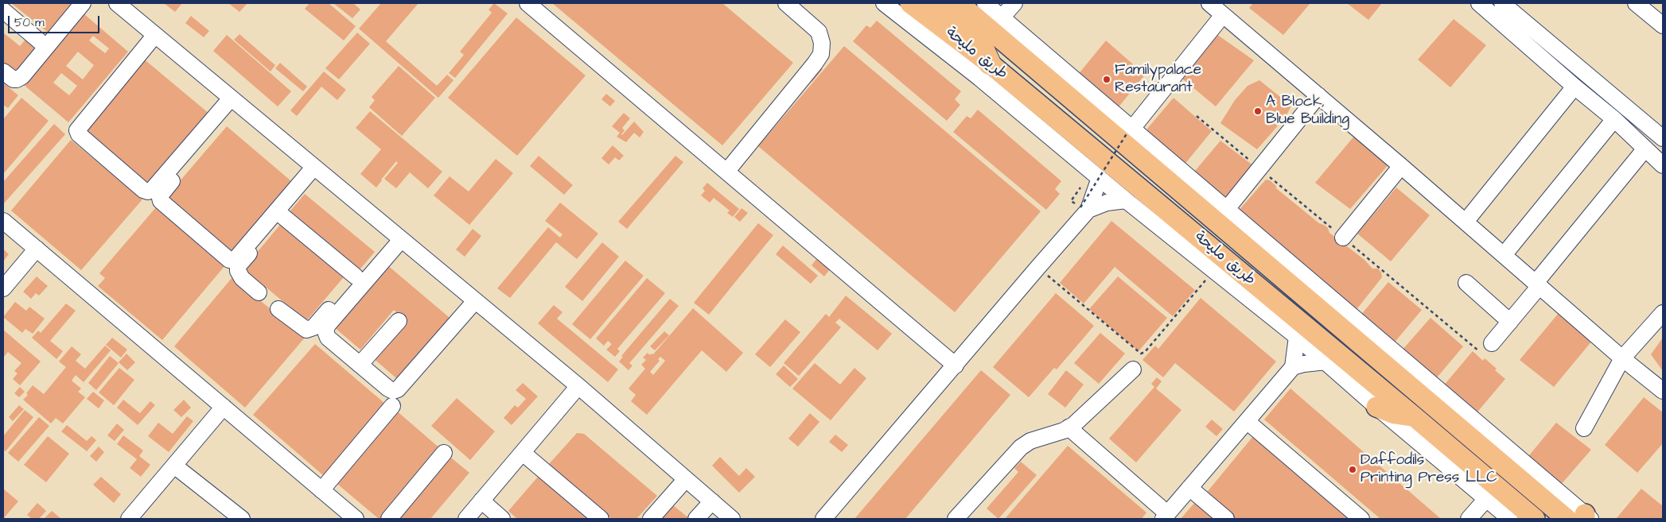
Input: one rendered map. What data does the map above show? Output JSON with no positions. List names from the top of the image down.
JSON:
{
  "streets": {
    "main road": ["طريق مليحة"]
  },
  "places": ["Familypalace Restaurant", "A Block, Blue Building", "Daffodils Printing Press LLC"],
  "scale_bar": "50 m"
}
